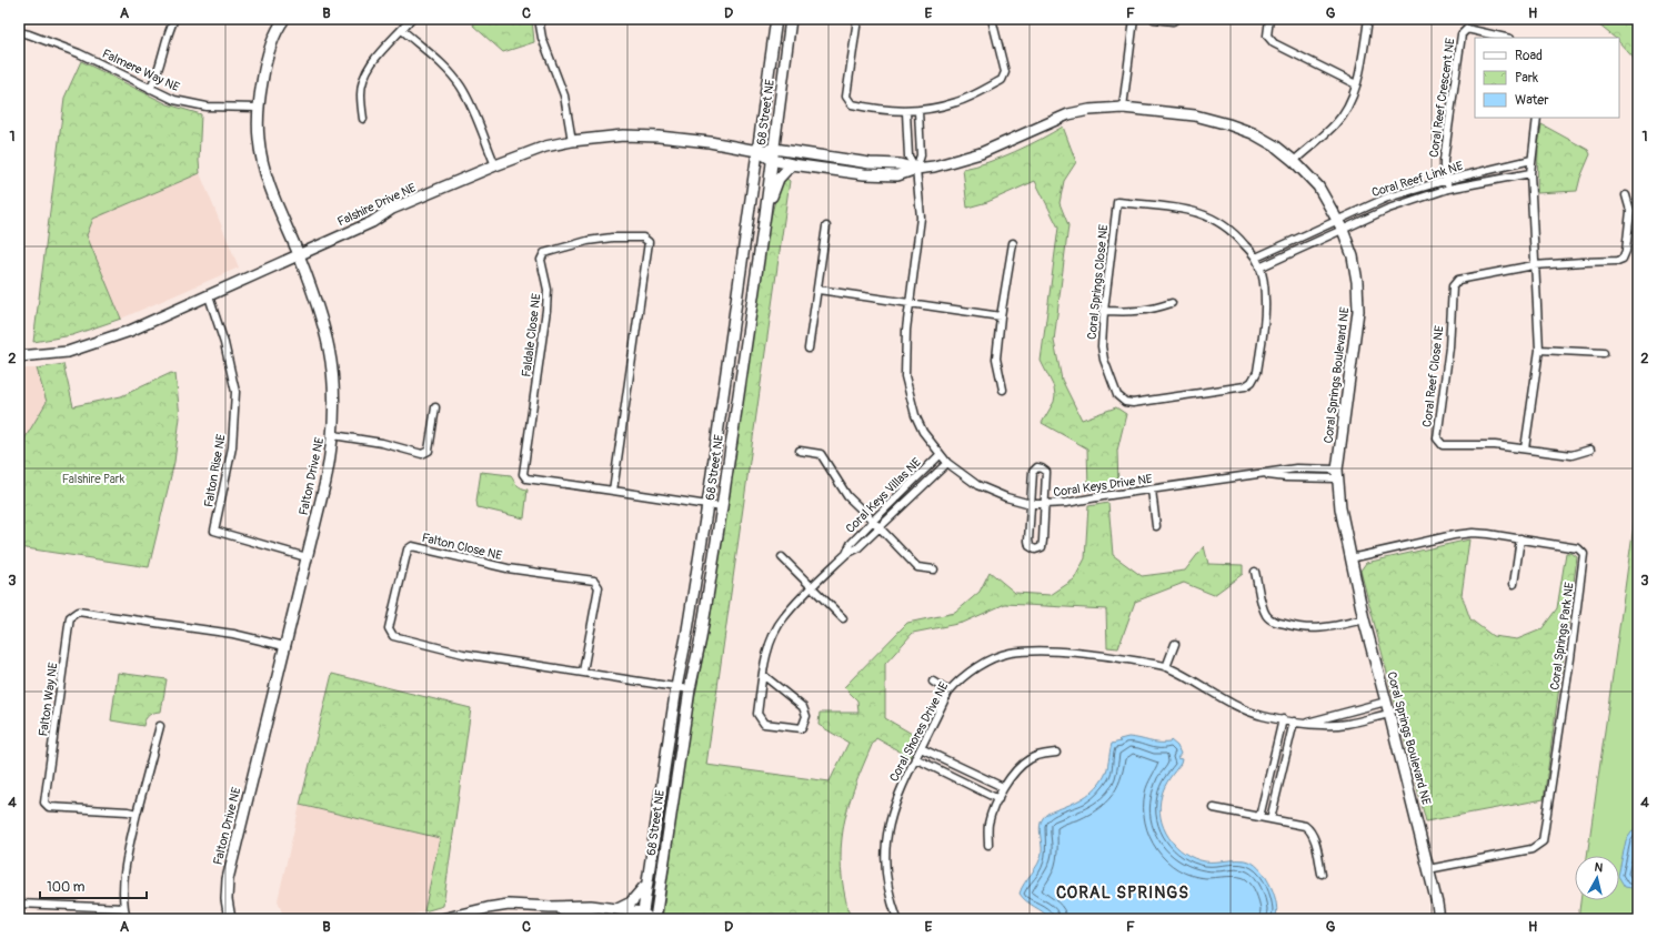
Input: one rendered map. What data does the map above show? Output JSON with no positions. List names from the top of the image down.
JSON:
{
  "streets": {
    "street": [
      "Falmere Way NE",
      "Coral Reef Crescent NE",
      "68 Street NE",
      "Coral Reef Link NE",
      "Falshire Drive NE",
      "Coral Springs Close NE",
      "Faldale Close NE",
      "Coral Springs Boulevard NE",
      "Coral Reef Close NE",
      "Falton Rise NE",
      "Falton Drive NE",
      "Coral Keys Drive NE",
      "Coral Keys Villas NE",
      "Falton Close NE",
      "Coral Springs Park NE",
      "Falton Way NE",
      "Coral Shores Drive NE"
    ]
  },
  "crossings": [
    ["Falmere Way NE", "Falton Drive NE"],
    ["Coral Reef Crescent NE", "Coral Reef Link NE"],
    ["68 Street NE", "Falshire Drive NE"],
    ["68 Street NE", "Faldale Close NE"],
    ["68 Street NE", "Coral Springs Boulevard NE"],
    ["68 Street NE", "Falton Close NE"],
    ["Coral Reef Link NE", "Coral Springs Boulevard NE"],
    ["Falshire Drive NE", "Coral Springs Boulevard NE"],
    ["Falshire Drive NE", "Falton Rise NE"],
    ["Falshire Drive NE", "Falton Drive NE"],
    ["Coral Springs Boulevard NE", "Coral Keys Drive NE"],
    ["Coral Springs Boulevard NE", "Coral Springs Park NE"],
    ["Coral Springs Boulevard NE", "Coral Shores Drive NE"],
    ["Falton Rise NE", "Falton Drive NE"],
    ["Falton Drive NE", "Falton Way NE"],
    ["Coral Keys Drive NE", "Coral Keys Villas NE"]
  ],
  "districts": ["CORAL SPRINGS"],
  "parks": ["Falshire Park"],
  "legend": ["Road", "Park", "Water"],
  "scale_bar": "100 m",
  "north": "top",
  "grid": {
    "columns": [
      "A",
      "B",
      "C",
      "D",
      "E",
      "F",
      "G",
      "H"
    ],
    "rows": [
      "1",
      "2",
      "3",
      "4"
    ]
  }
}
